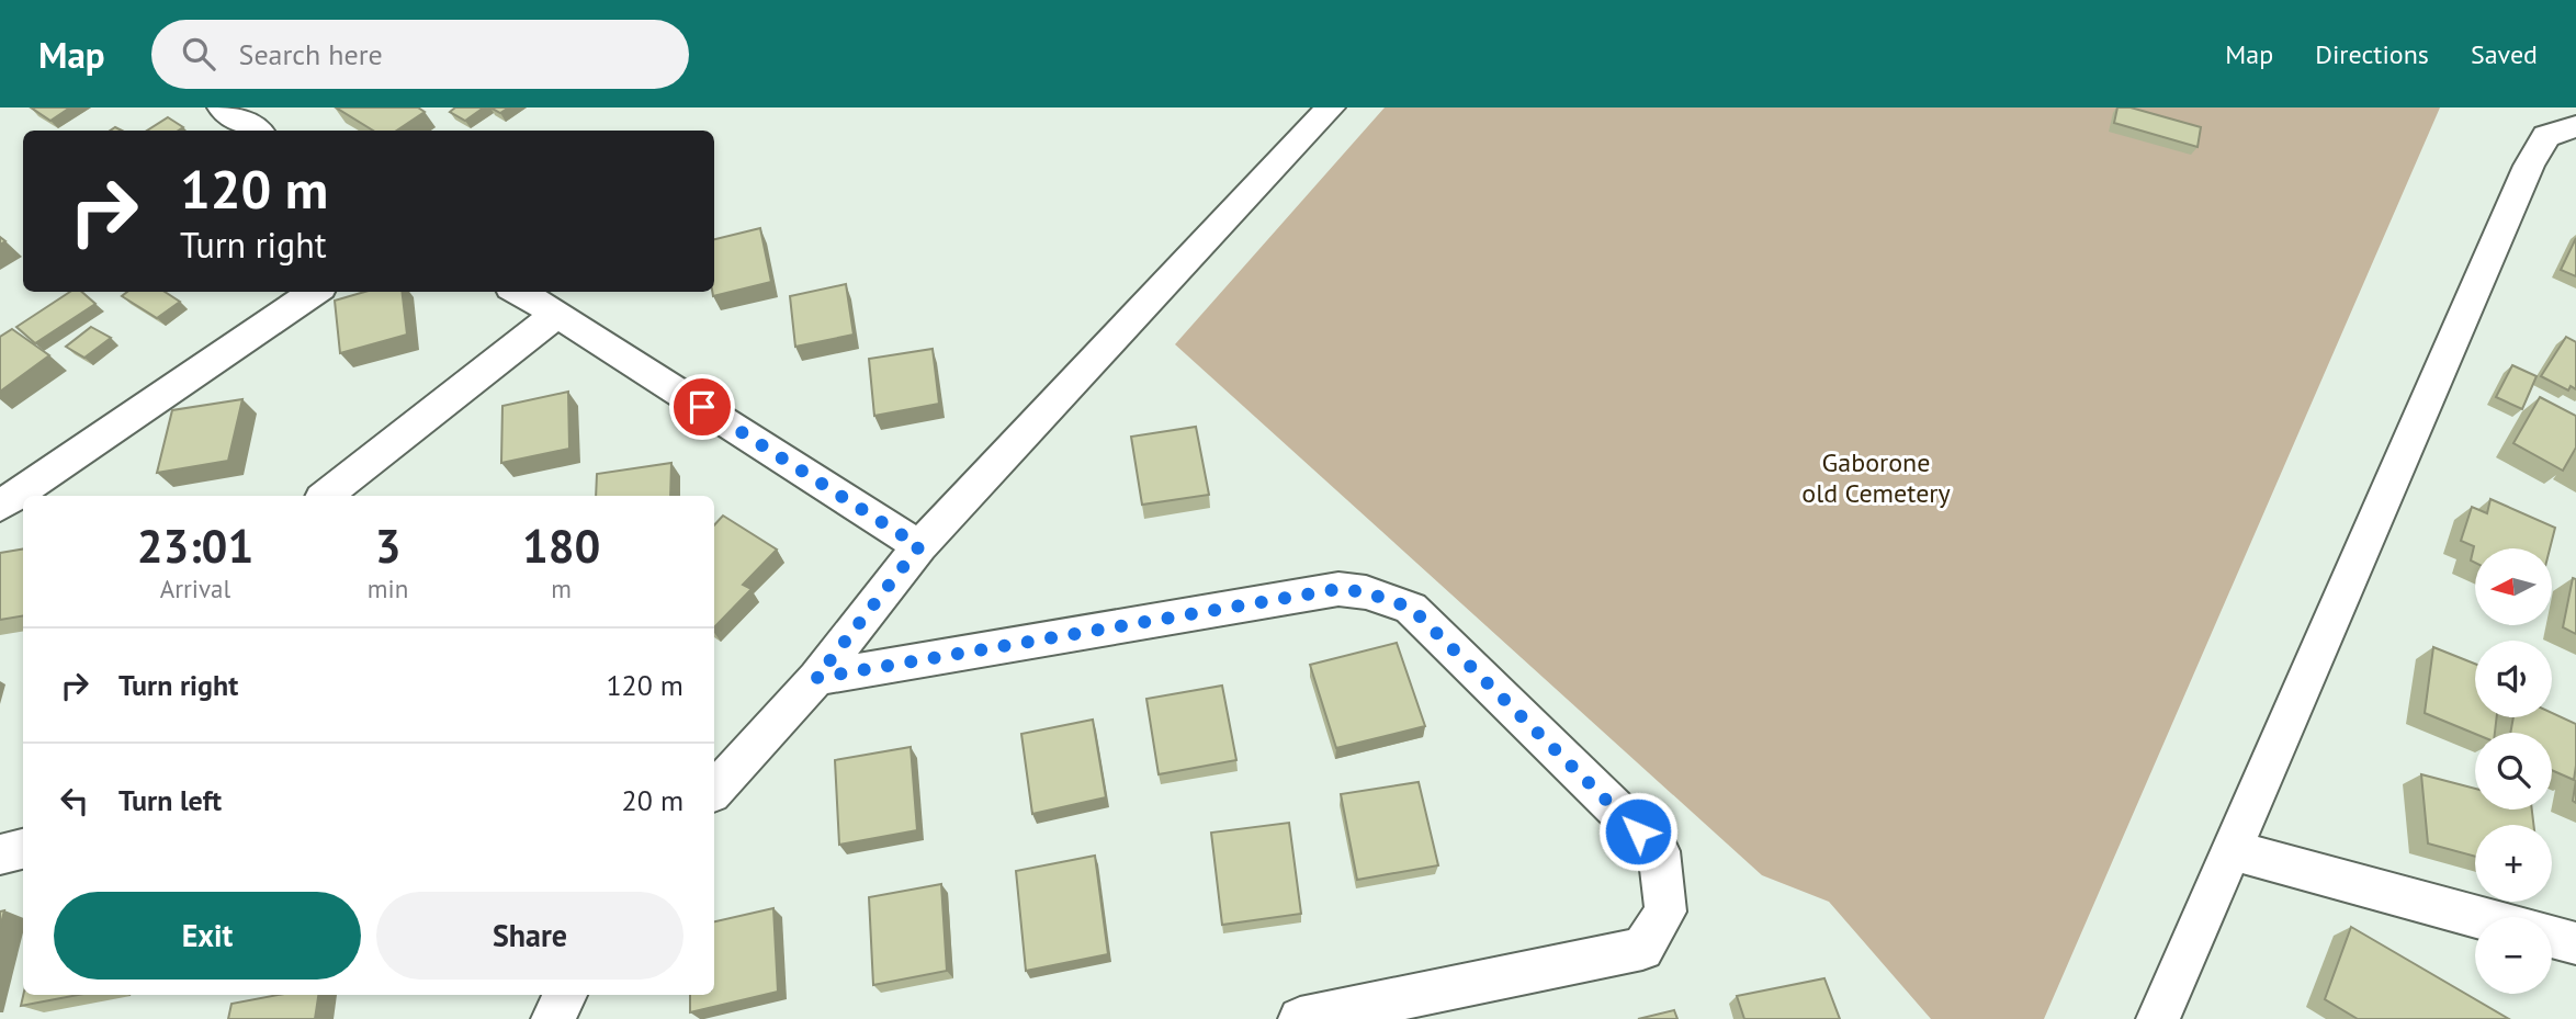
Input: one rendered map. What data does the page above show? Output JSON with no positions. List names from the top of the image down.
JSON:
{
  "parks": ["Gaborone old Cemetery"],
  "north": "left",
  "page": {
    "header": "Map",
    "search": "Search here",
    "nav": ["Map", "Directions", "Saved"],
    "turn": ["120 m", "Turn right"],
    "eta": [
      "23:01",
      "Arrival",
      "3",
      "min",
      "180",
      "m"
    ],
    "map_buttons": ["+", "−"],
    "list": [
      {
        "name": "Turn right",
        "value": "120 m"
      },
      {
        "name": "Turn left",
        "value": "20 m"
      }
    ],
    "buttons": ["Exit", "Share"]
  }
}
